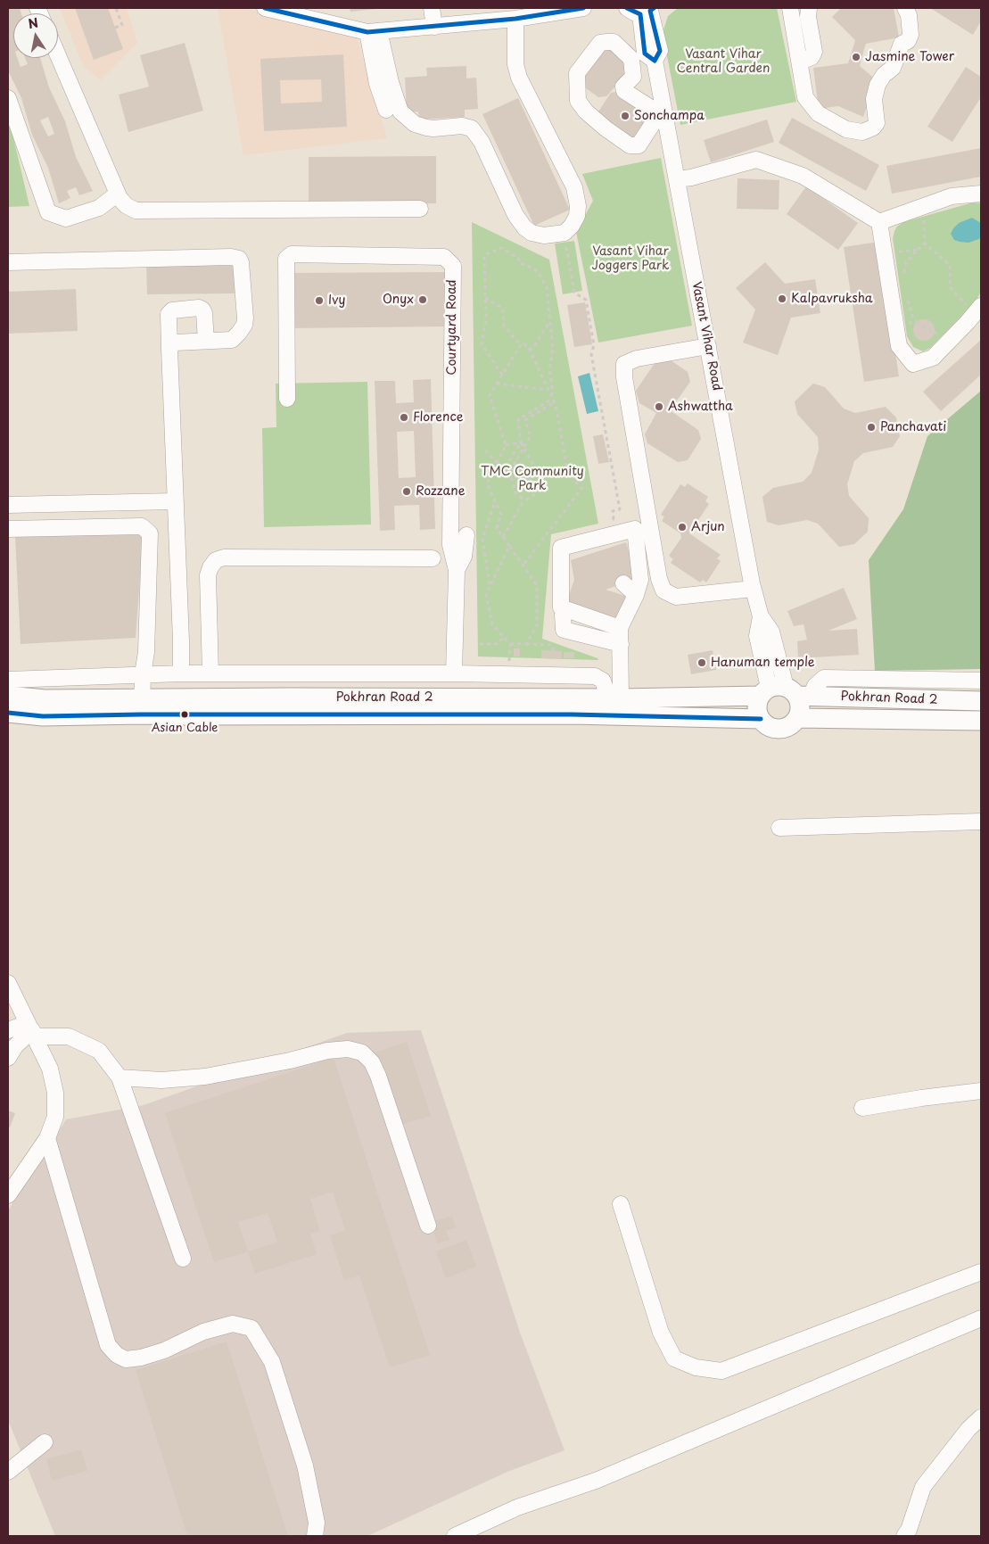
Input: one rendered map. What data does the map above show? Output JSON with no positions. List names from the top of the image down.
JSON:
{
  "streets": {
    "main road": ["Pokhran Road 2"],
    "street": ["Courtyard Road", "Vasant Vihar Road"]
  },
  "crossings": [
    ["Vasant Vihar Road", "Pokhran Road 2"]
  ],
  "parks": ["Vasant Vihar Central Garden", "Vasant Vihar Joggers Park", "TMC Community Park"],
  "places": [
    "Jasmine Tower",
    "Sonchampa",
    "Kalpavruksha",
    "Onyx",
    "Ivy",
    "Ashwattha",
    "Florence",
    "Panchavati",
    "Rozzane",
    "Arjun",
    "Hanuman temple",
    "Asian Cable"
  ],
  "north": "top"
}
